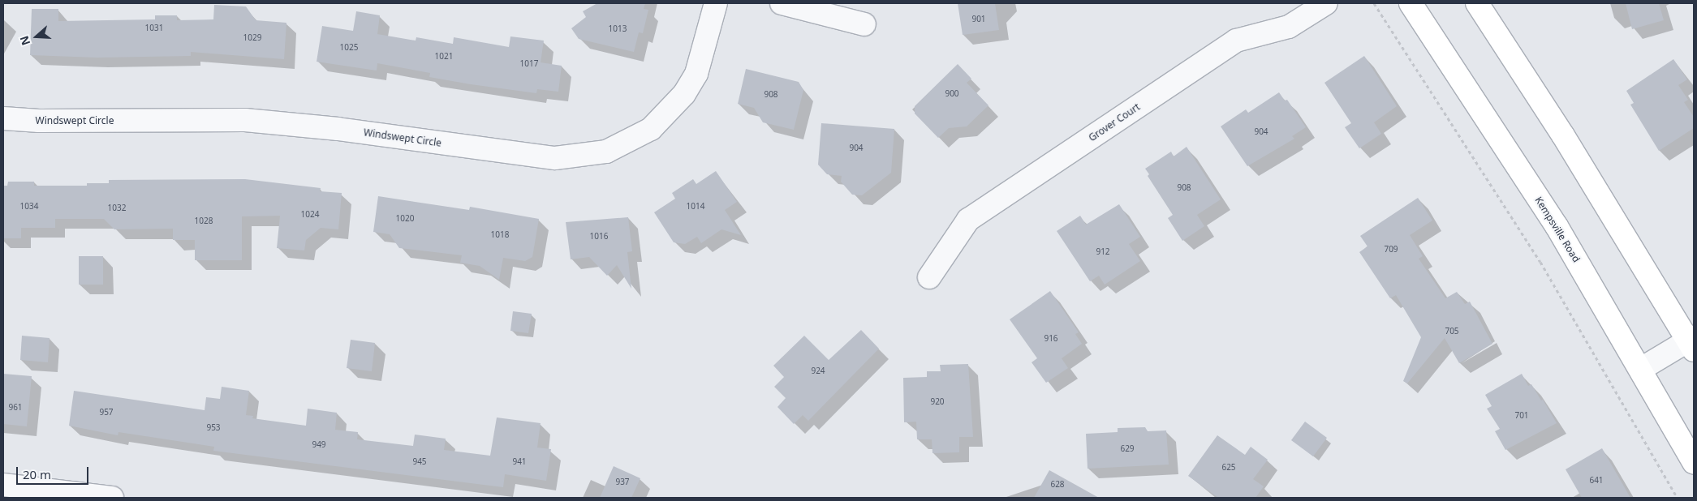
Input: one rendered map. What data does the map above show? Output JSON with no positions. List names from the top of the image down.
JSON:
{
  "streets": {
    "main road": ["Kempsville Road"],
    "street": ["Windswept Circle", "Grover Court"]
  },
  "house_numbers": [
    "901",
    "1031",
    "1013",
    "1029",
    "1025",
    "1021",
    "1017",
    "900",
    "908",
    "904",
    "904",
    "908",
    "1034",
    "1014",
    "1032",
    "1024",
    "1020",
    "1028",
    "1018",
    "1016",
    "709",
    "912",
    "705",
    "916",
    "924",
    "920",
    "961",
    "957",
    "701",
    "953",
    "949",
    "629",
    "945",
    "941",
    "625",
    "641",
    "937",
    "628"
  ],
  "scale_bar": "20 m",
  "north": "left"
}
